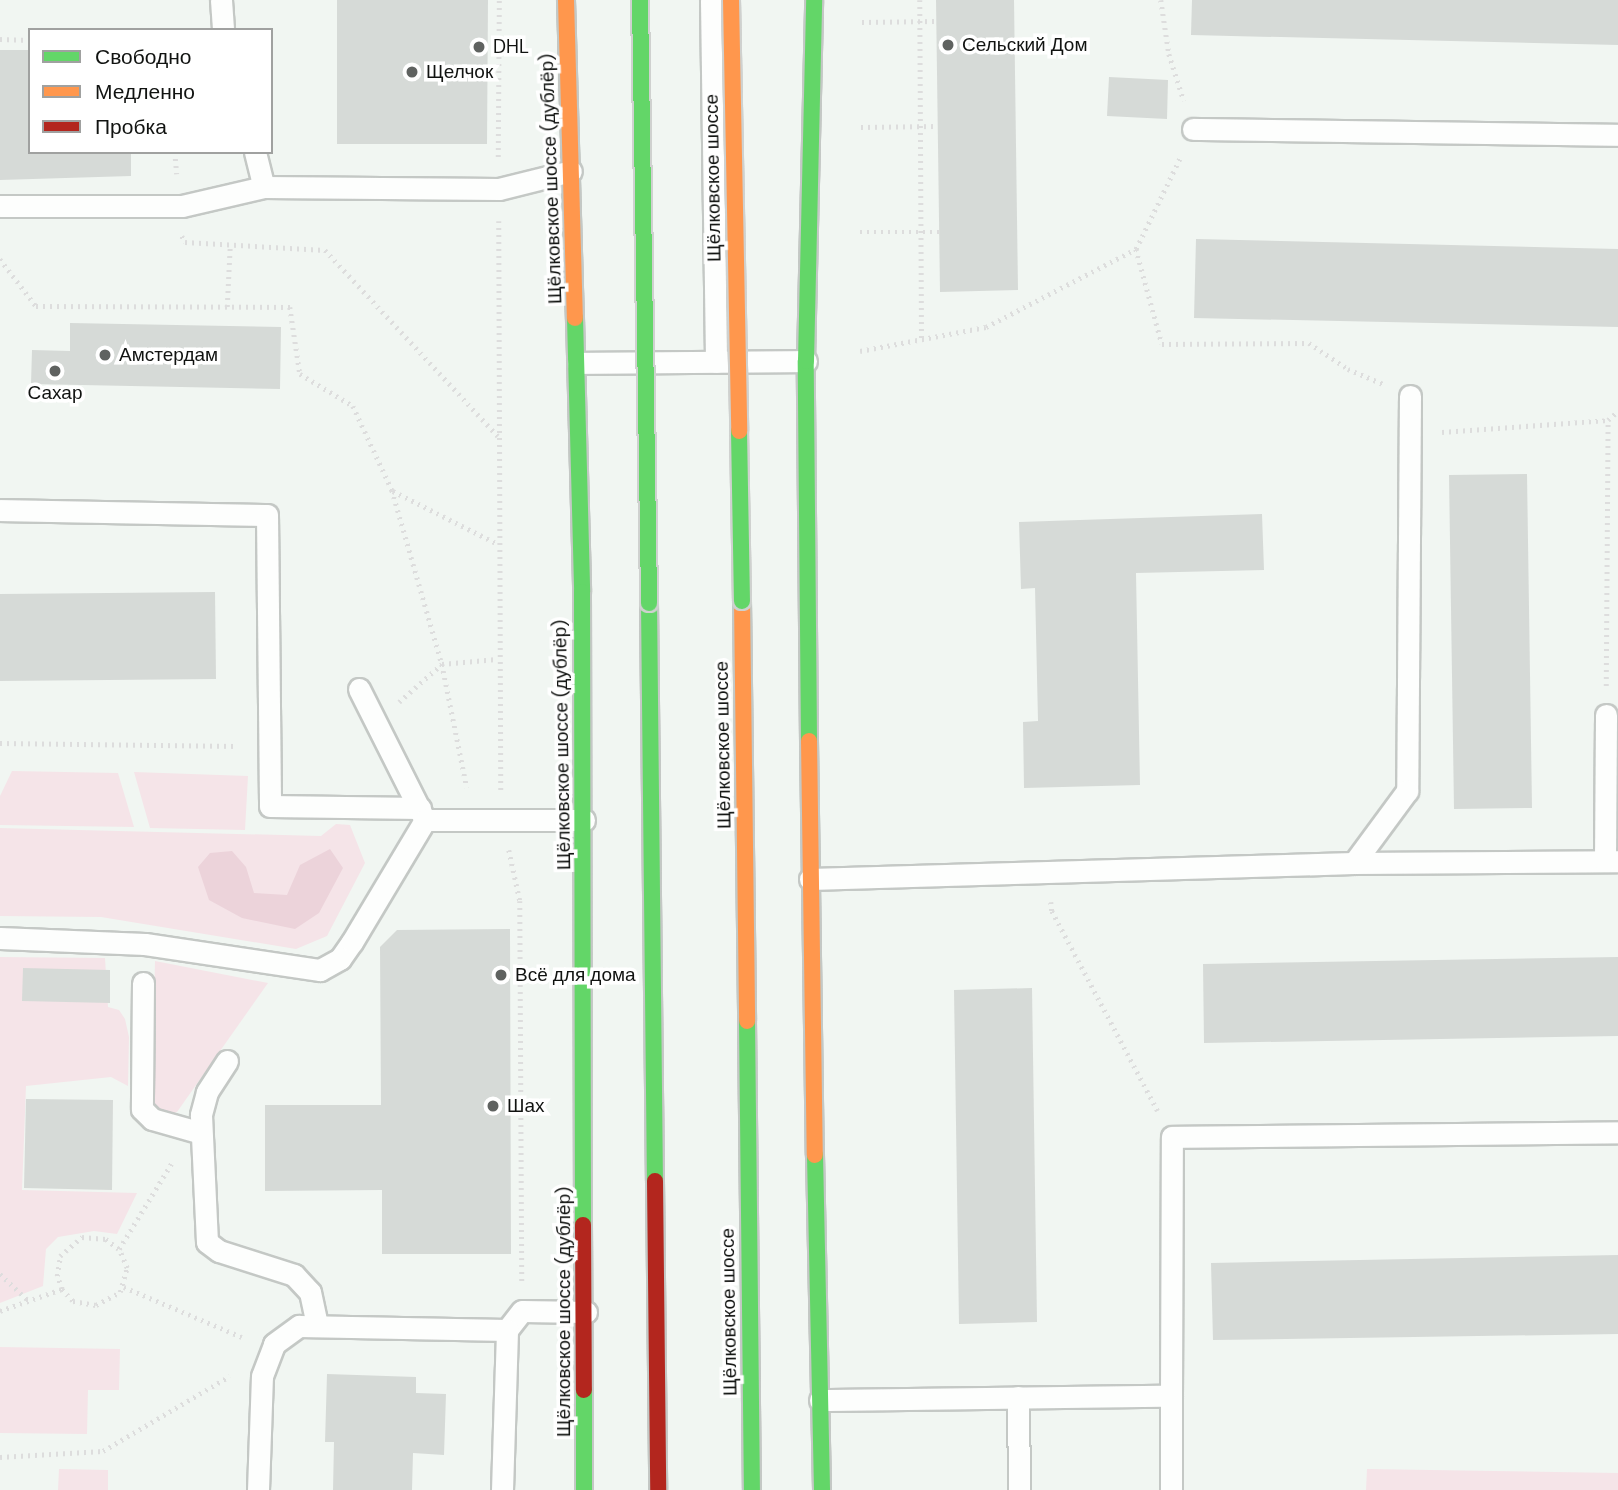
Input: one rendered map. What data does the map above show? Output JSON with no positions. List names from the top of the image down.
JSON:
{
  "streets": {
    "main road": ["Щёлковское шоссе", "Щёлковское шоссе (дублёр)"]
  },
  "places": [
    "Сельский Дом",
    "DHL",
    "Щелчок",
    "Амстердам",
    "Сахар",
    "Всё для дома",
    "Шах"
  ],
  "legend": ["Свободно", "Медленно", "Пробка"]
}
